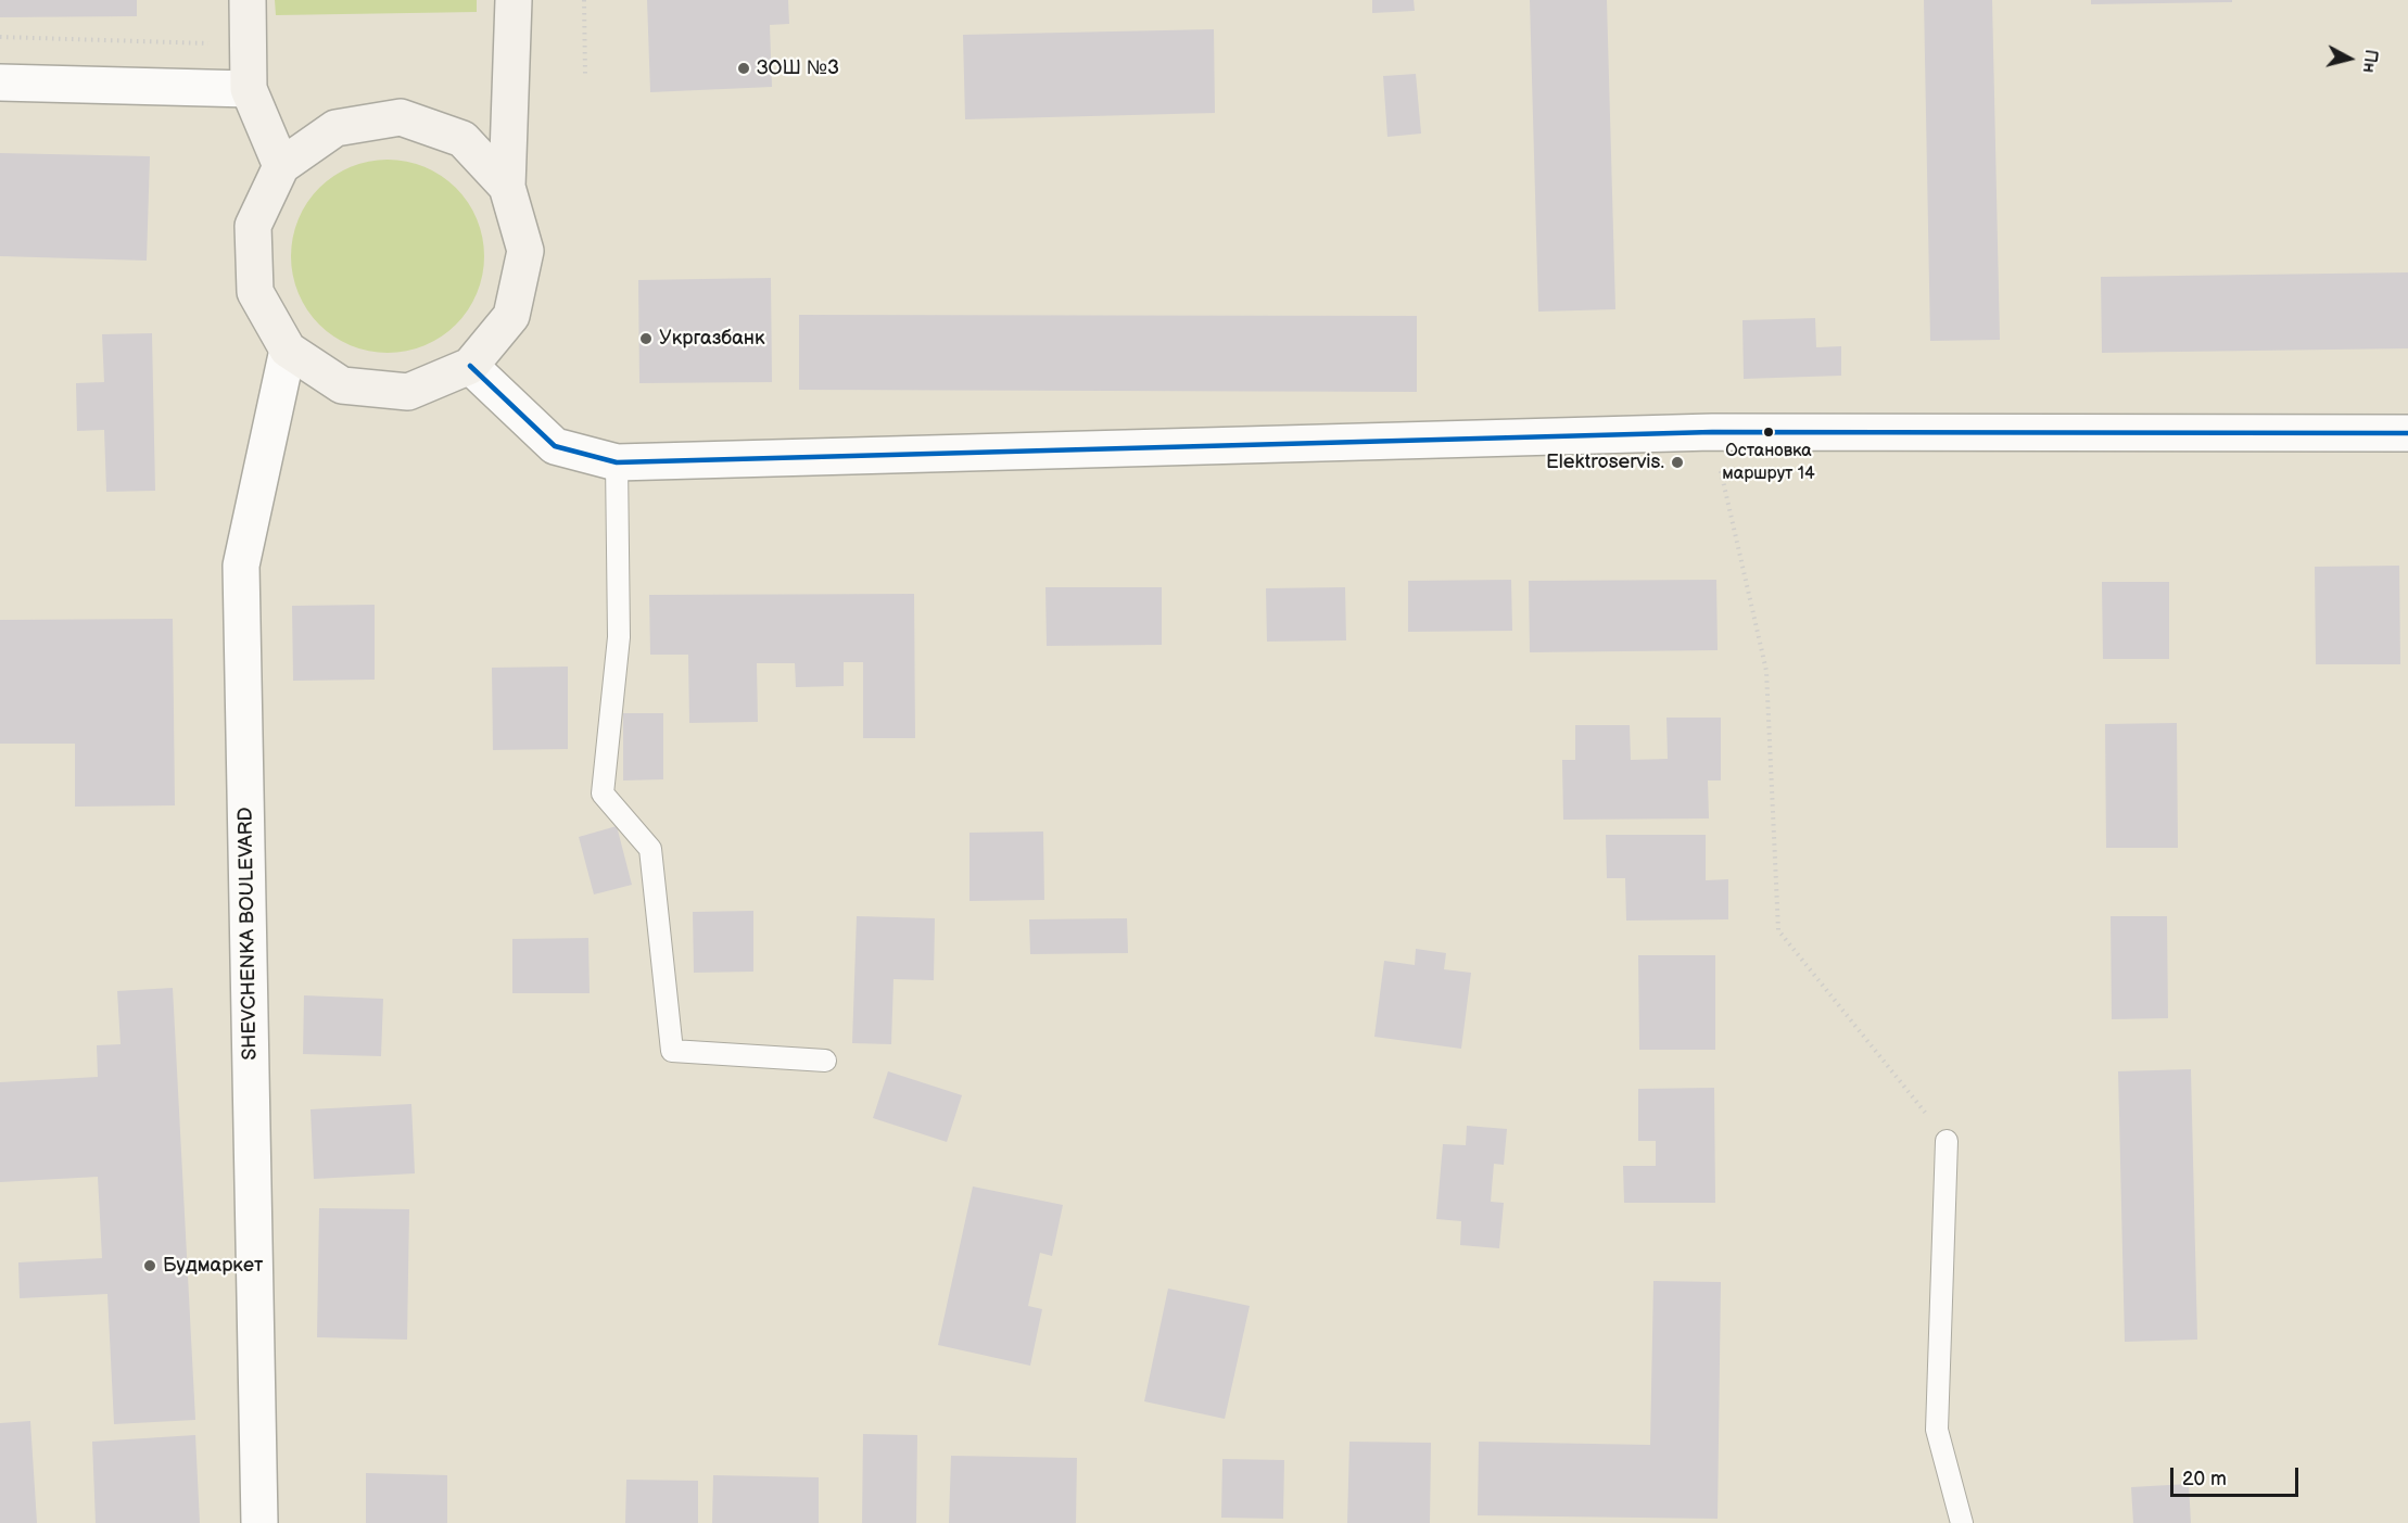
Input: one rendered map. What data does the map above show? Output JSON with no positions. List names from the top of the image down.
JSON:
{
  "streets": {
    "street": ["SHEVCHENKA BOULEVARD"]
  },
  "places": [
    "ЗОШ №3",
    "Укргазбанк",
    "Остановка маршрут 14",
    "Elektroservis.",
    "Будмаркет"
  ],
  "scale_bar": "20 m",
  "north": "right"
}
